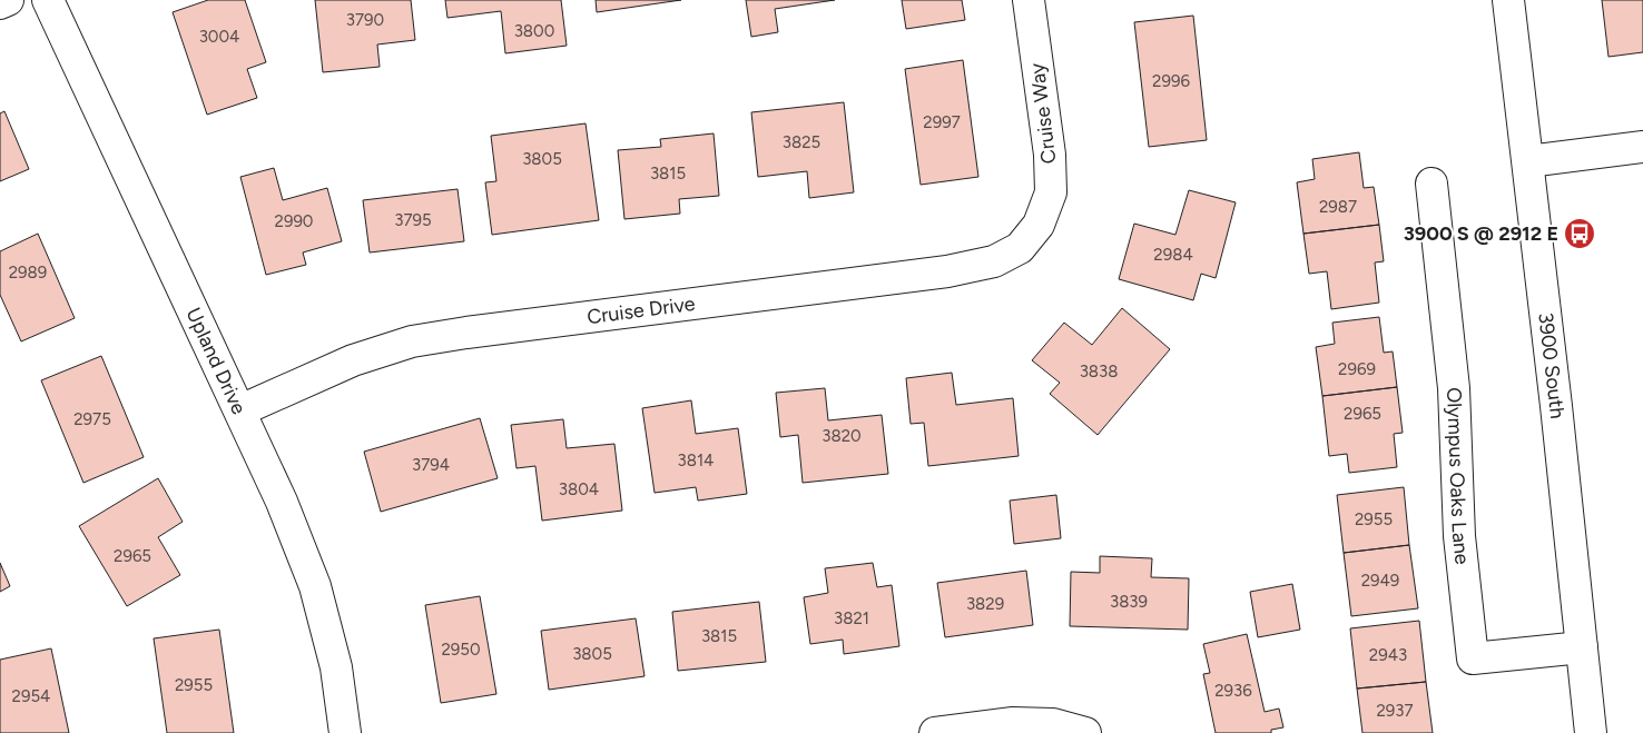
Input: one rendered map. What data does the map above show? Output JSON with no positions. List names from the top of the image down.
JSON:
{
  "streets": {
    "street": [
      "Cruise Way",
      "Cruise Drive",
      "Upland Drive",
      "3900 South",
      "Olympus Oaks Lane"
    ]
  },
  "crossings": [
    ["Cruise Way", "Cruise Drive"],
    ["Cruise Drive", "Upland Drive"],
    ["3900 South", "Olympus Oaks Lane"]
  ],
  "places": {
    "bus stop": ["3900 S @ 2912 E"]
  },
  "house_numbers": [
    "3790",
    "3800",
    "3004",
    "2996",
    "2997",
    "3825",
    "3805",
    "3815",
    "2987",
    "3795",
    "2990",
    "2984",
    "2989",
    "2969",
    "3838",
    "2965",
    "2975",
    "3820",
    "3814",
    "3794",
    "3804",
    "2955",
    "2965",
    "2949",
    "3839",
    "3829",
    "3821",
    "3815",
    "2950",
    "3805",
    "2943",
    "2955",
    "2936",
    "2954",
    "2937"
  ]
}
